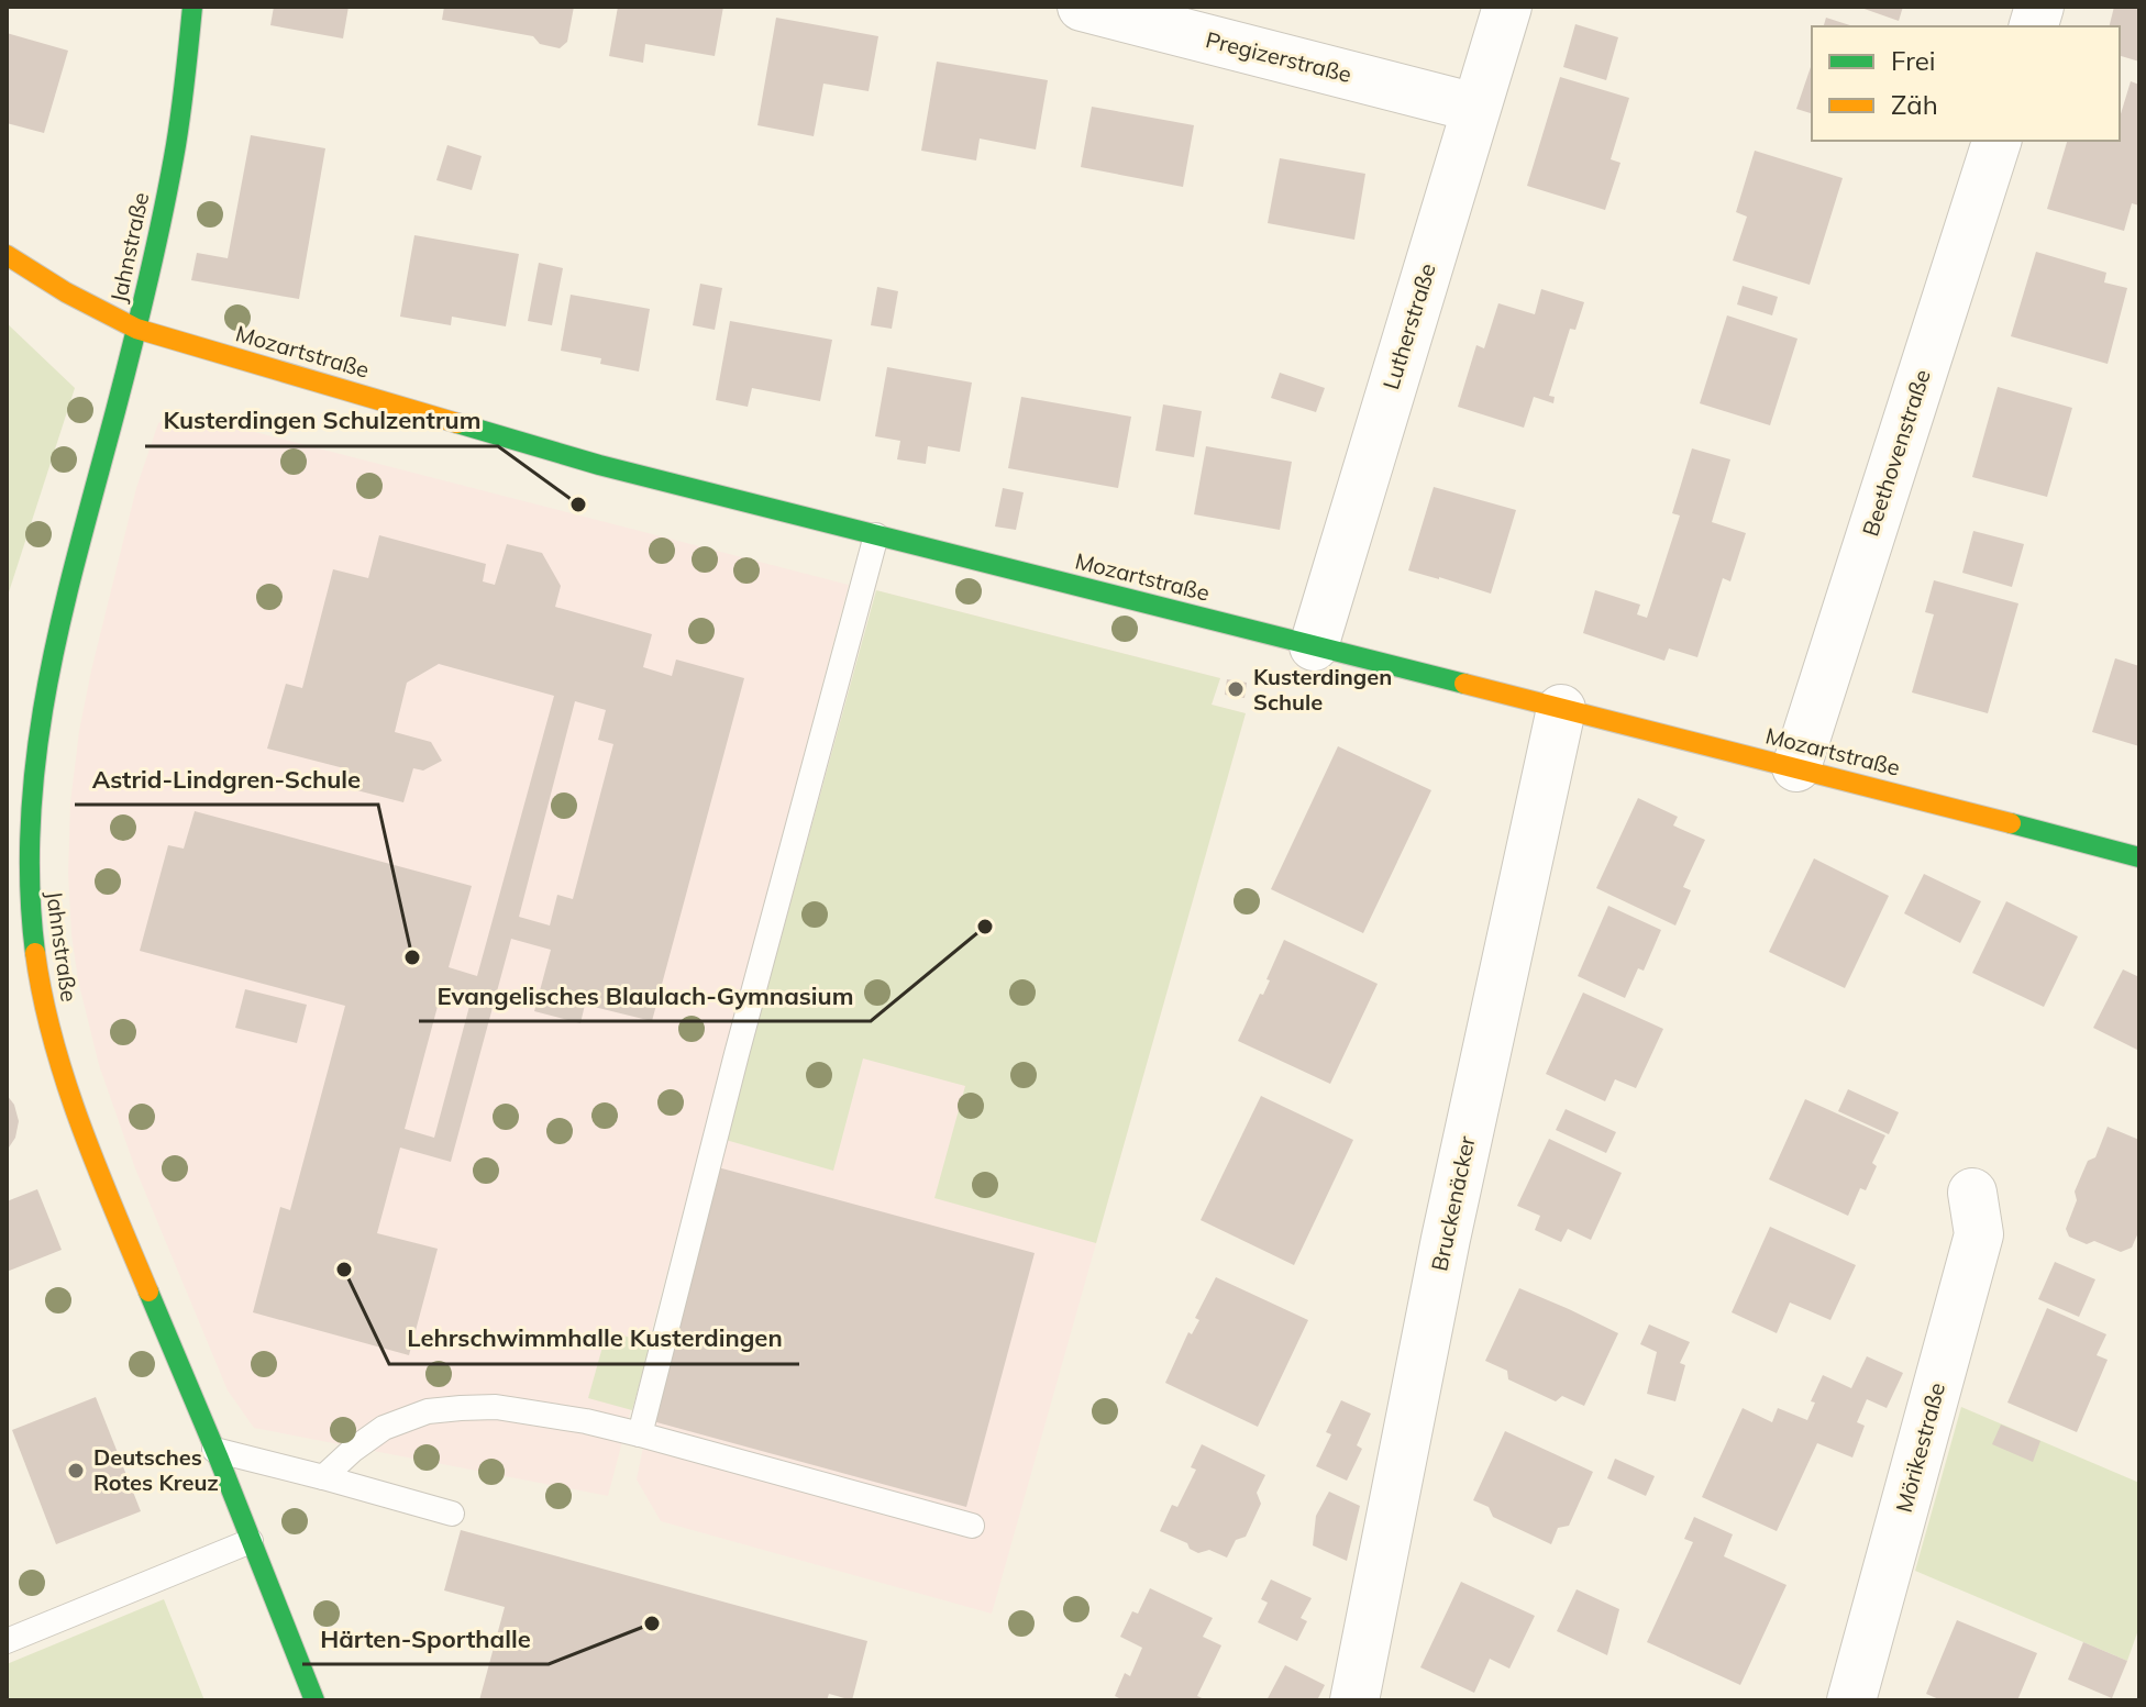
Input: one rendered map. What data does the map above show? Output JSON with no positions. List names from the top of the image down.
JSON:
{
  "streets": {
    "street": [
      "Pregizerstraße",
      "Jahnstraße",
      "Lutherstraße",
      "Mozartstraße",
      "Beethovenstraße",
      "Bruckenäcker",
      "Mörikestraße"
    ]
  },
  "crossings": [
    ["Pregizerstraße", "Lutherstraße"],
    ["Jahnstraße", "Mozartstraße"],
    ["Lutherstraße", "Mozartstraße"],
    ["Mozartstraße", "Beethovenstraße"],
    ["Mozartstraße", "Bruckenäcker"]
  ],
  "places": [
    "Kusterdingen Schulzentrum",
    "Kusterdingen Schule",
    "Evangelisches Blaulach-Gymnasium",
    "Astrid-Lindgren-Schule",
    "Lehrschwimmhalle Kusterdingen",
    "Deutsches Rotes Kreuz",
    "Härten-Sporthalle"
  ],
  "legend": ["Frei", "Zäh"]
}
